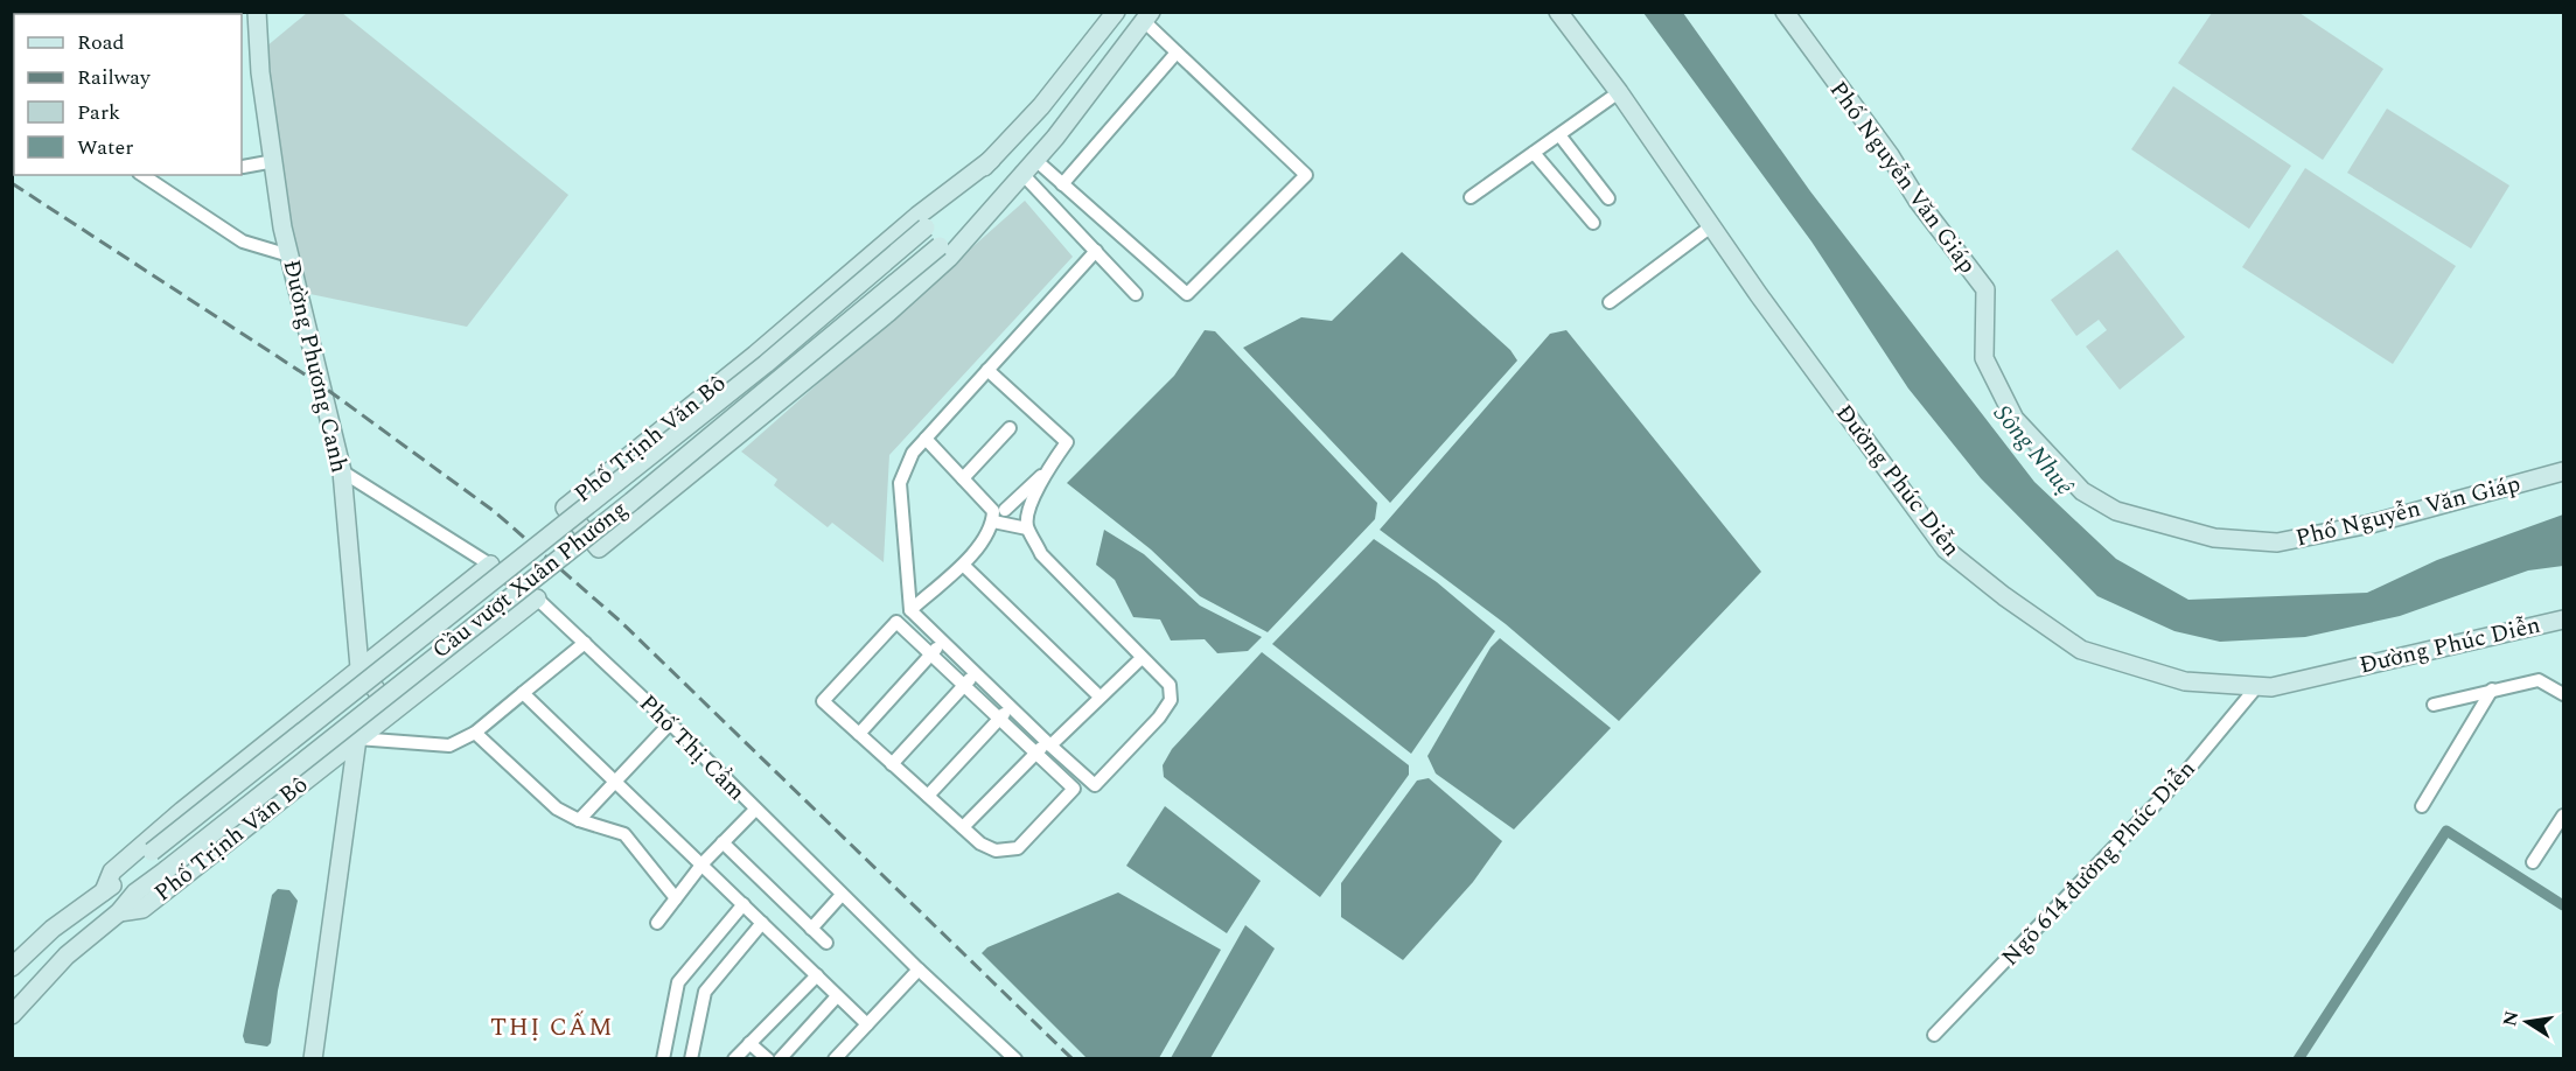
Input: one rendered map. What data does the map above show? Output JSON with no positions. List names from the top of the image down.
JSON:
{
  "streets": {
    "main road": [
      "Phố Nguyễn Văn Giáp",
      "Đường Phương Canh",
      "Phố Trịnh Văn Bô",
      "Đường Phúc Diễn",
      "Cầu vượt Xuân Phương"
    ],
    "street": ["Phố Thị Cẩm", "Ngõ 614 đường Phúc Diễn"]
  },
  "crossings": [
    ["Đường Phương Canh", "Phố Thị Cẩm"],
    ["Phố Trịnh Văn Bô", "Cầu vượt Xuân Phương"],
    ["Phố Trịnh Văn Bô", "Phố Thị Cẩm"],
    ["Đường Phúc Diễn", "Ngõ 614 đường Phúc Diễn"]
  ],
  "districts": ["THỊ CẤM"],
  "water": ["Sông Nhuệ"],
  "legend": [
    "Road",
    "Railway",
    "Park",
    "Water"
  ],
  "north": "left"
}
